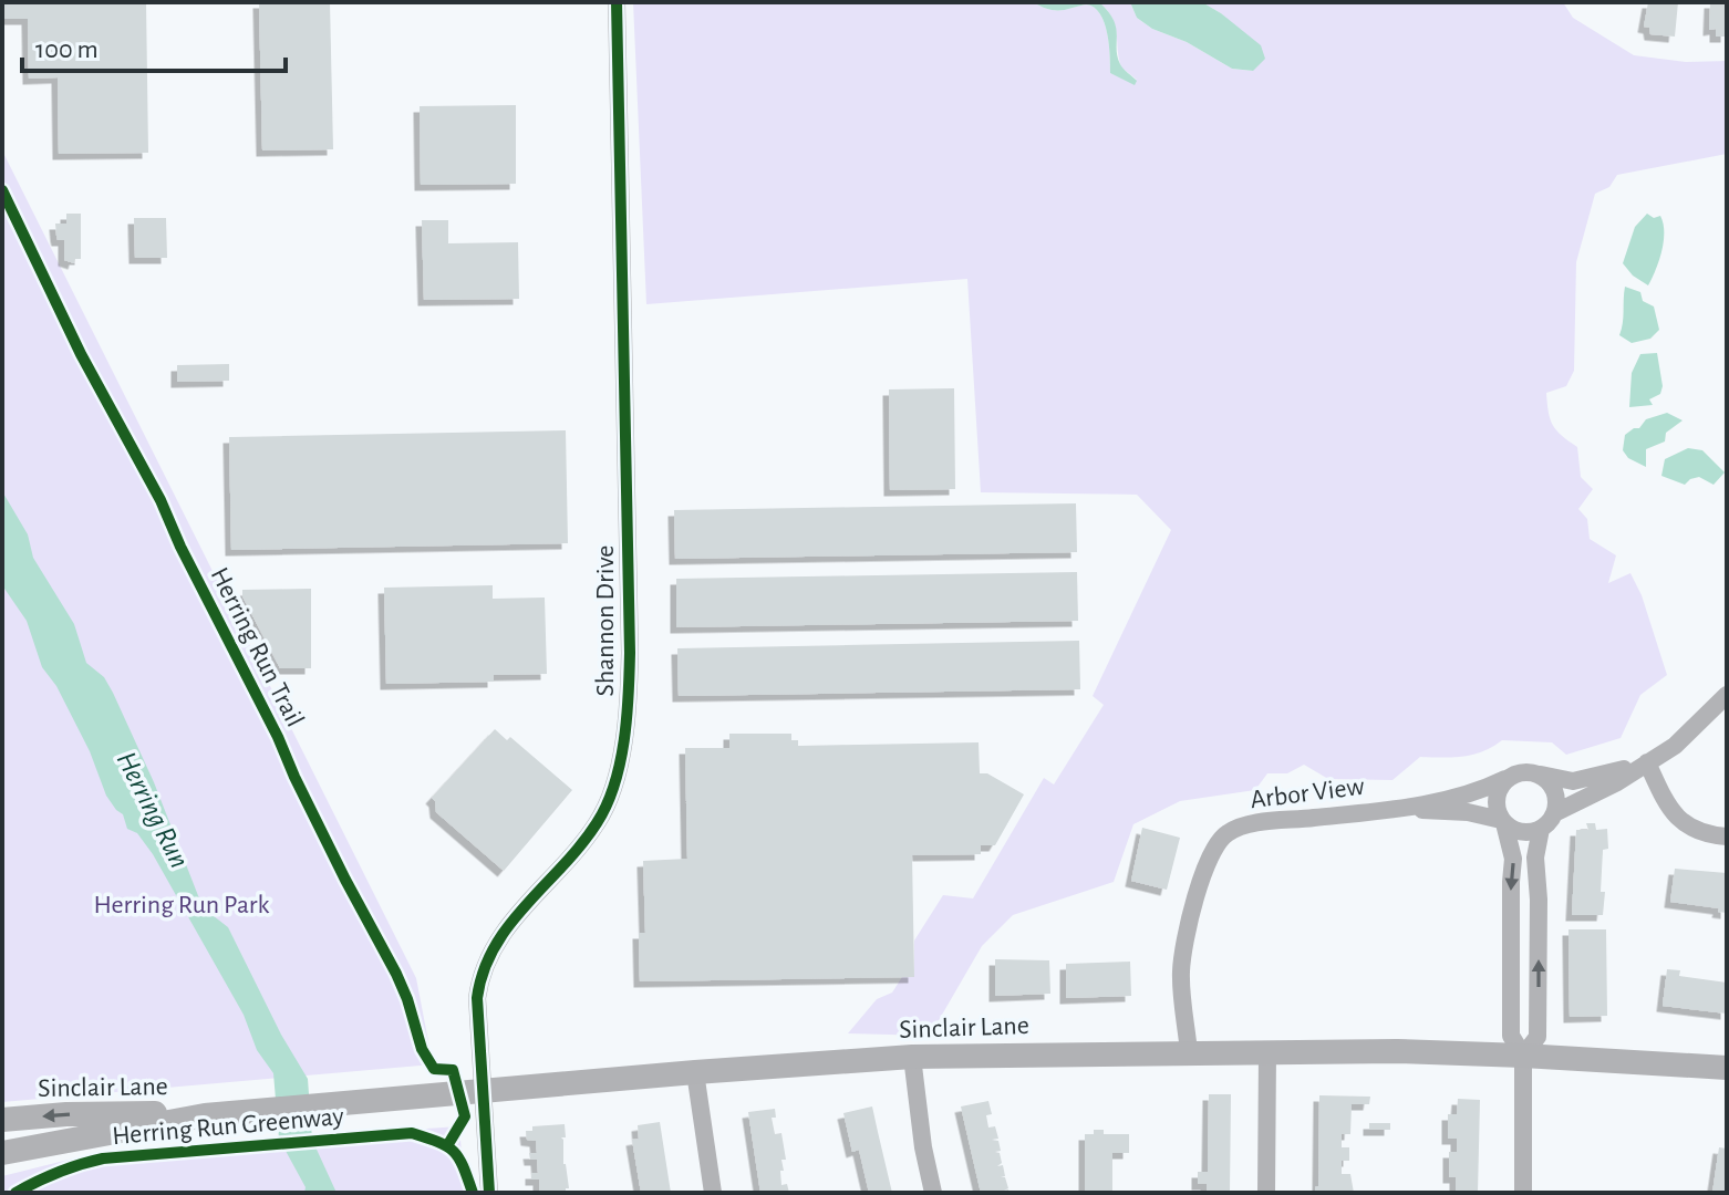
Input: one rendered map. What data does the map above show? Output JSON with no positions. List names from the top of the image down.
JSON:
{
  "streets": {
    "main road": ["Sinclair Lane"],
    "street": ["Shannon Drive", "Arbor View"],
    "cycle path": ["Herring Run Trail", "Herring Run Greenway"]
  },
  "crossings": [
    ["Shannon Drive", "Sinclair Lane"],
    ["Arbor View", "Sinclair Lane"]
  ],
  "water": ["Herring Run"],
  "parks": ["Herring Run Park"],
  "scale_bar": "100 m"
}
